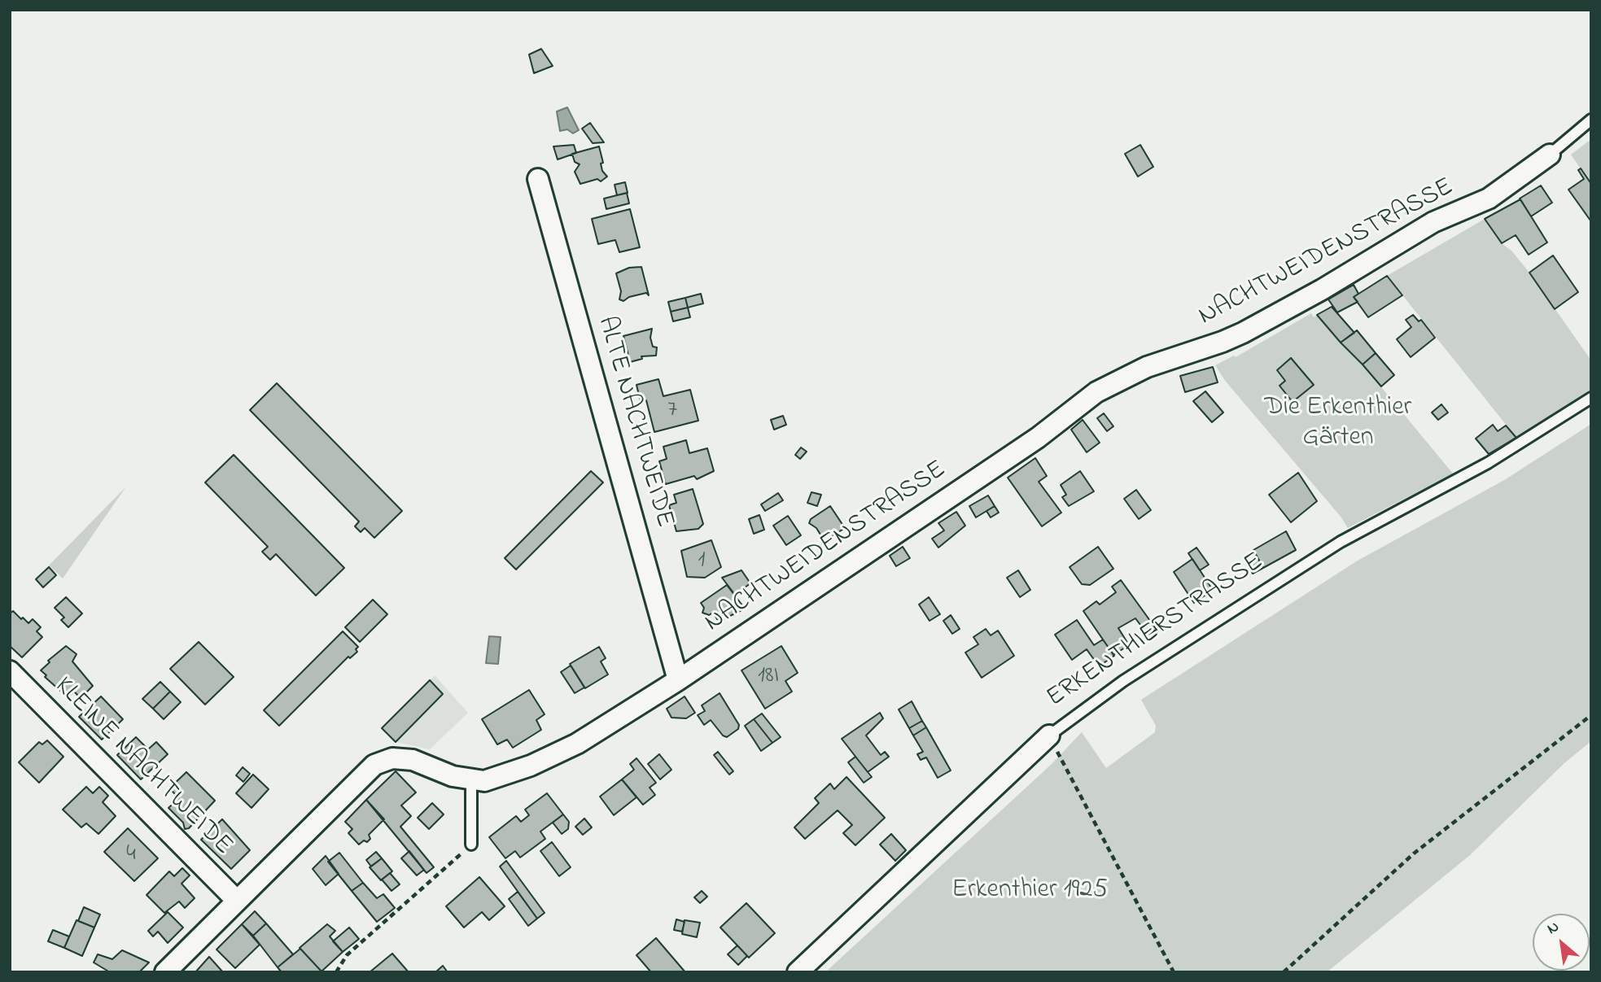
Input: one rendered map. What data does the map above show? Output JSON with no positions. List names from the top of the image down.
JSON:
{
  "streets": {
    "street": [
      "NACHTWEIDENSTRASSE",
      "ALTE NACHTWEIDE",
      "ERKENTHIERSTRASSE",
      "KLEINE NACHTWEIDE"
    ]
  },
  "crossings": [
    ["NACHTWEIDENSTRASSE", "ALTE NACHTWEIDE"],
    ["NACHTWEIDENSTRASSE", "KLEINE NACHTWEIDE"]
  ],
  "parks": ["Die Erkenthier Gärten", "Erkenthier 1925"],
  "house_numbers": [
    "7",
    "1",
    "18I",
    "4"
  ],
  "north": "top left"
}
